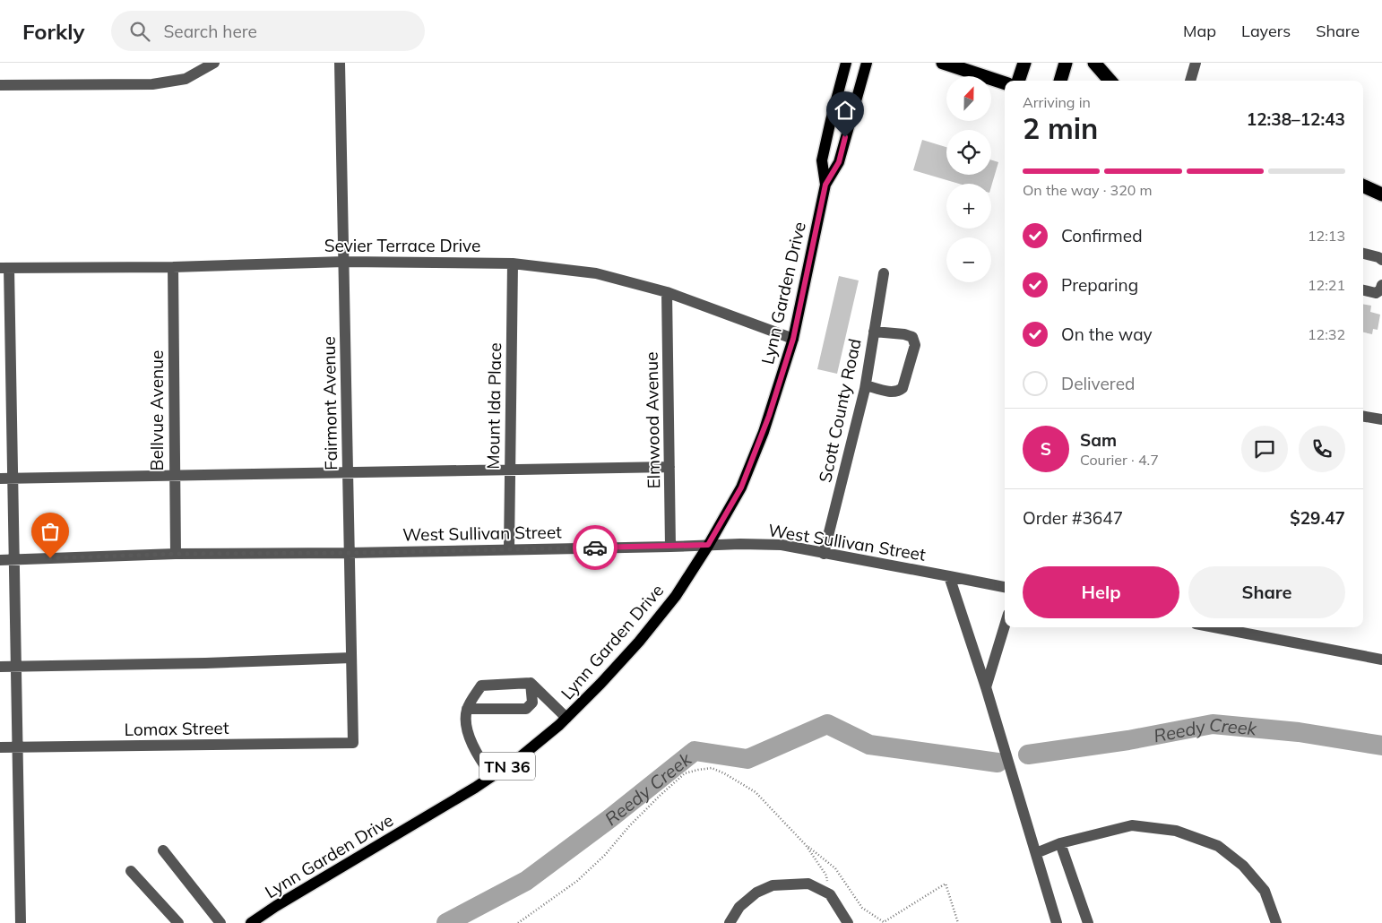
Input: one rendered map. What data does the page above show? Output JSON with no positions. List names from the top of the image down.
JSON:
{
  "streets": {
    "main road": ["Lynn Garden Drive", "TN 36"],
    "street": [
      "Sevier Terrace Drive",
      "Fairmont Avenue",
      "Mount Ida Place",
      "Bellvue Avenue",
      "Scott County Road",
      "Elmwood Avenue",
      "West Sullivan Street",
      "Lomax Street"
    ]
  },
  "crossings": [
    ["Sevier Terrace Drive", "Lynn Garden Drive"],
    ["Sevier Terrace Drive", "Fairmont Avenue"],
    ["Sevier Terrace Drive", "Mount Ida Place"],
    ["Sevier Terrace Drive", "Bellvue Avenue"],
    ["Sevier Terrace Drive", "Elmwood Avenue"],
    ["Lynn Garden Drive", "West Sullivan Street"],
    ["Fairmont Avenue", "West Sullivan Street"],
    ["Fairmont Avenue", "Lomax Street"],
    ["Mount Ida Place", "West Sullivan Street"],
    ["Bellvue Avenue", "West Sullivan Street"],
    ["Scott County Road", "West Sullivan Street"],
    ["Elmwood Avenue", "West Sullivan Street"]
  ],
  "water": ["Reedy Creek"],
  "north": "top",
  "page": {
    "header": "Forkly",
    "search": "Search here",
    "nav": ["Map", "Layers", "Share"],
    "map_buttons": ["+", "−"],
    "heading": ["2 min", "Arriving in", "12:38–12:43"],
    "panel": [
      "Sam",
      "Courier · 4.7",
      "Order #3647",
      "$29.47"
    ],
    "bar": "On the way · 320 m",
    "list": [
      ["Confirmed", "12:13"],
      ["Preparing", "12:21"],
      ["On the way", "12:32"],
      "Delivered"
    ],
    "round": "S",
    "buttons": ["Help", "Share"]
  }
}
